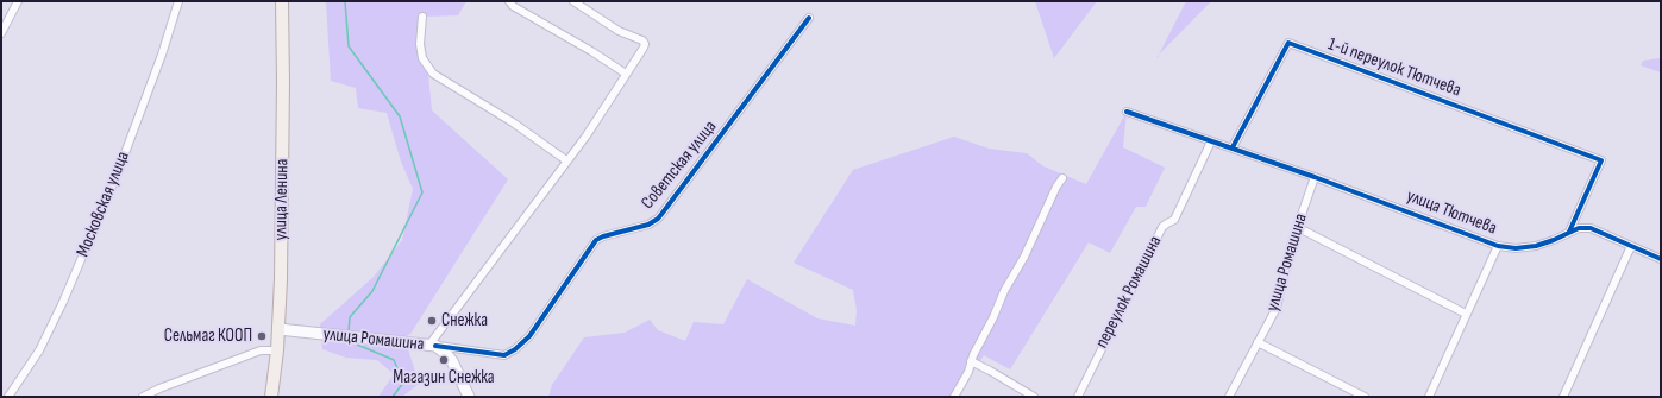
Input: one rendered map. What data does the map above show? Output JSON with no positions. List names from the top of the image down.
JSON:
{
  "streets": {
    "main road": ["улица Ленина"],
    "street": [
      "1-й переулок Тютчева",
      "Советская улица",
      "Московская улица",
      "улица Тютчева",
      "улица Ромашина",
      "переулок Ромашина"
    ]
  },
  "crossings": [
    ["1-й переулок Тютчева", "улица Тютчева"],
    ["Советская улица", "улица Ромашина"],
    ["улица Ленина", "улица Ромашина"],
    ["улица Тютчева", "улица Ромашина"],
    ["улица Тютчева", "переулок Ромашина"]
  ],
  "places": ["Снежка", "Сельмаг КООП", "Магазин Снежка"]
}
